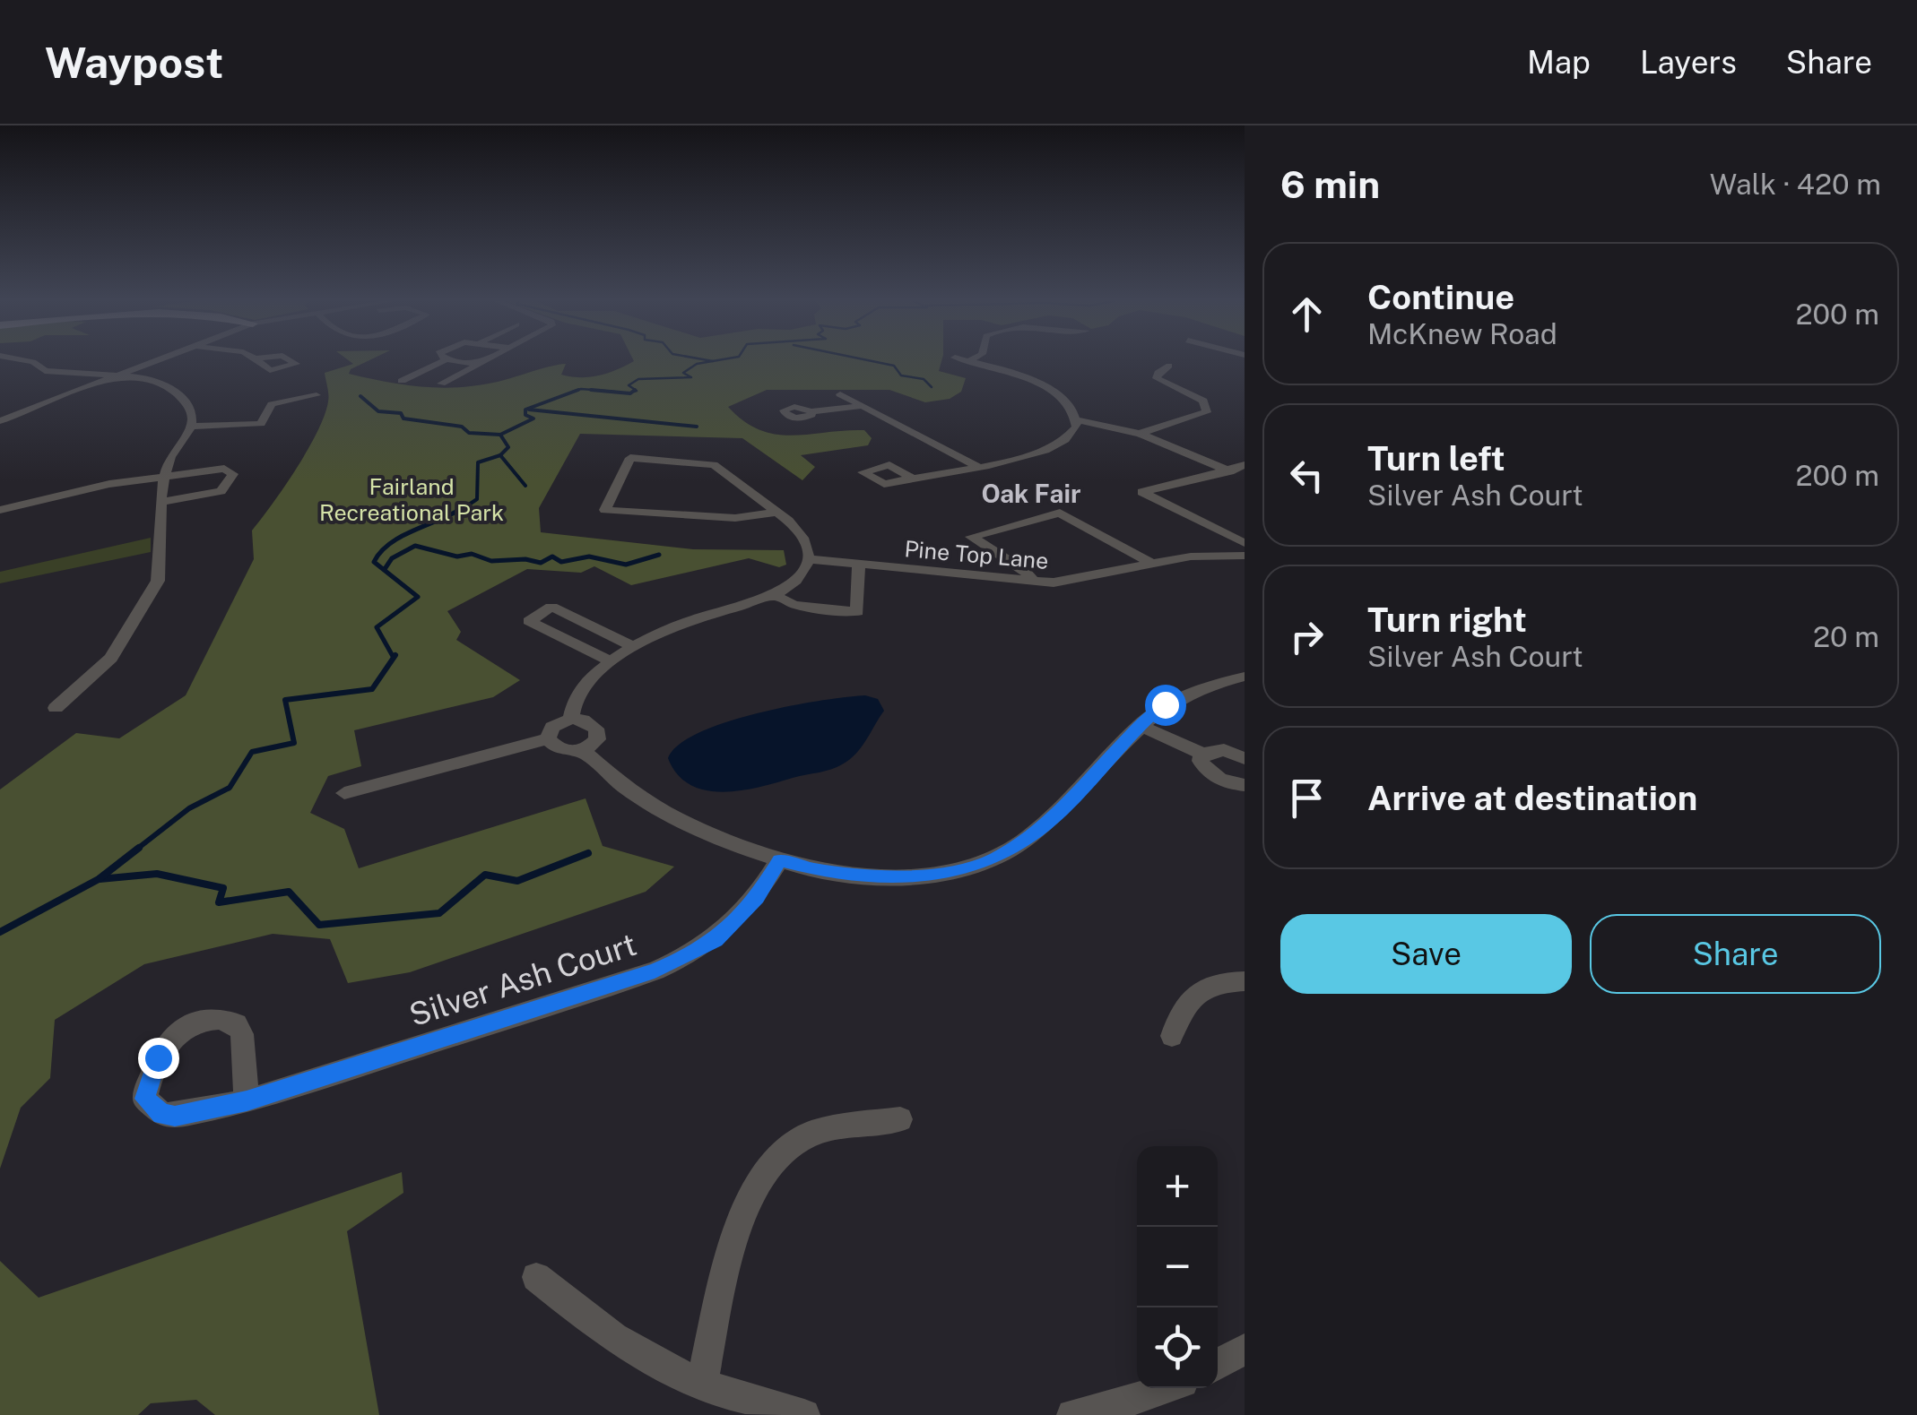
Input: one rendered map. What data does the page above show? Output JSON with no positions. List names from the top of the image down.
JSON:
{
  "streets": {
    "street": ["Pine Top Lane", "Silver Ash Court"]
  },
  "districts": ["Oak Fair"],
  "parks": ["Fairland Recreational Park"],
  "page": {
    "header": "Waypost",
    "nav": ["Map", "Layers", "Share"],
    "heading": ["6 min", "Walk · 420 m"],
    "list": [
      ["Continue", "McKnew Road", "200 m"],
      ["Turn left", "Silver Ash Court", "200 m"],
      ["Turn right", "Silver Ash Court", "20 m"],
      "Arrive at destination"
    ],
    "buttons": ["Save", "Share"],
    "map_buttons": ["+", "−"]
  }
}
